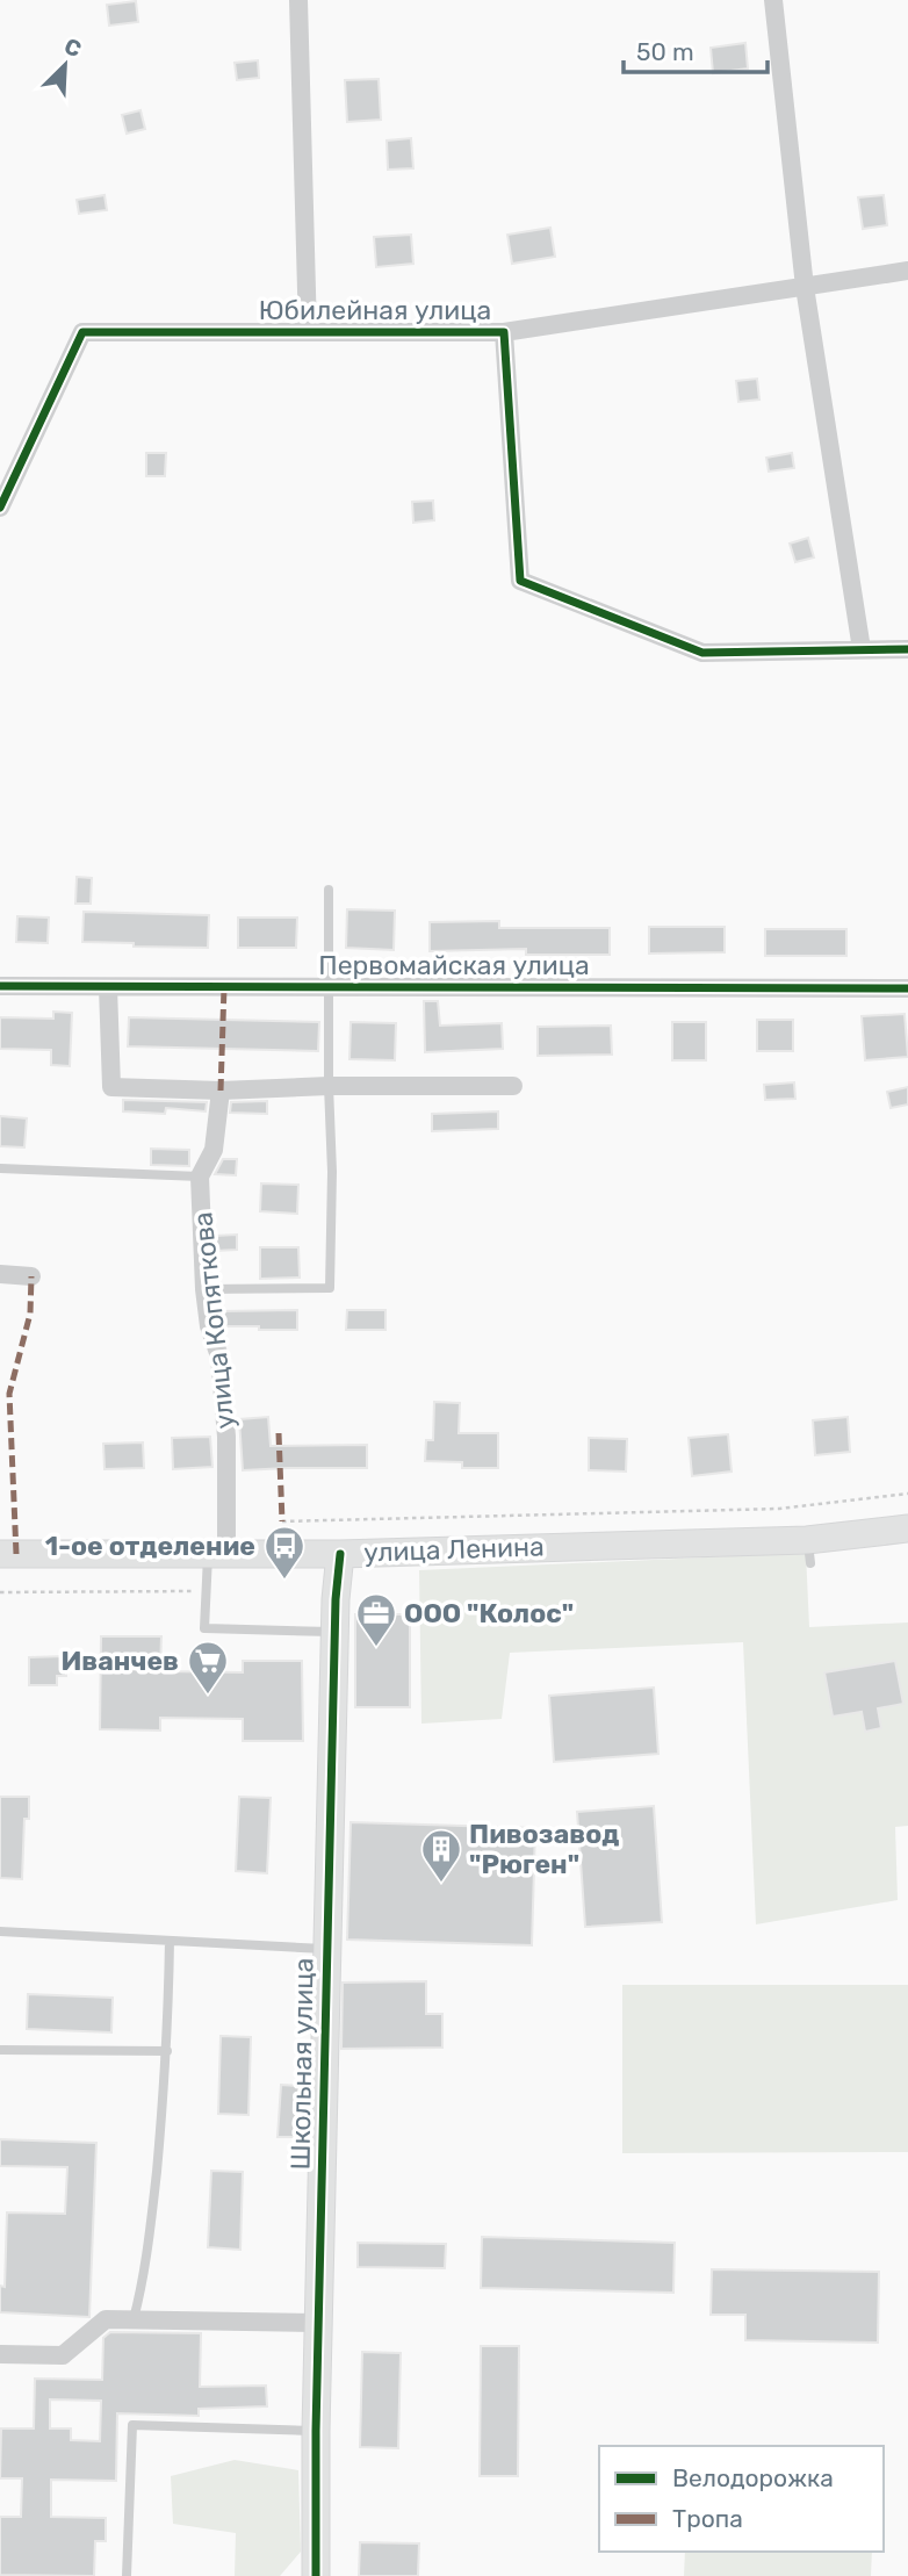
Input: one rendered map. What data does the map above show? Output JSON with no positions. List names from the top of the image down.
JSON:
{
  "streets": {
    "street": [
      "Юбилейная улица",
      "Первомайская улица",
      "улица Копяткова",
      "улица Ленина",
      "Школьная улица"
    ]
  },
  "crossings": [
    ["улица Копяткова", "улица Ленина"],
    ["улица Ленина", "Школьная улица"]
  ],
  "places": {
    "bus stop": ["1-ое отделение"],
    "office": ["ООО \"Колос\""],
    "supermarket": ["Иванчев"],
    "building": ["Пивозавод \"Рюген\""]
  },
  "legend": ["Велодорожка", "Тропа"],
  "scale_bar": "50 m",
  "north": "top right"
}
